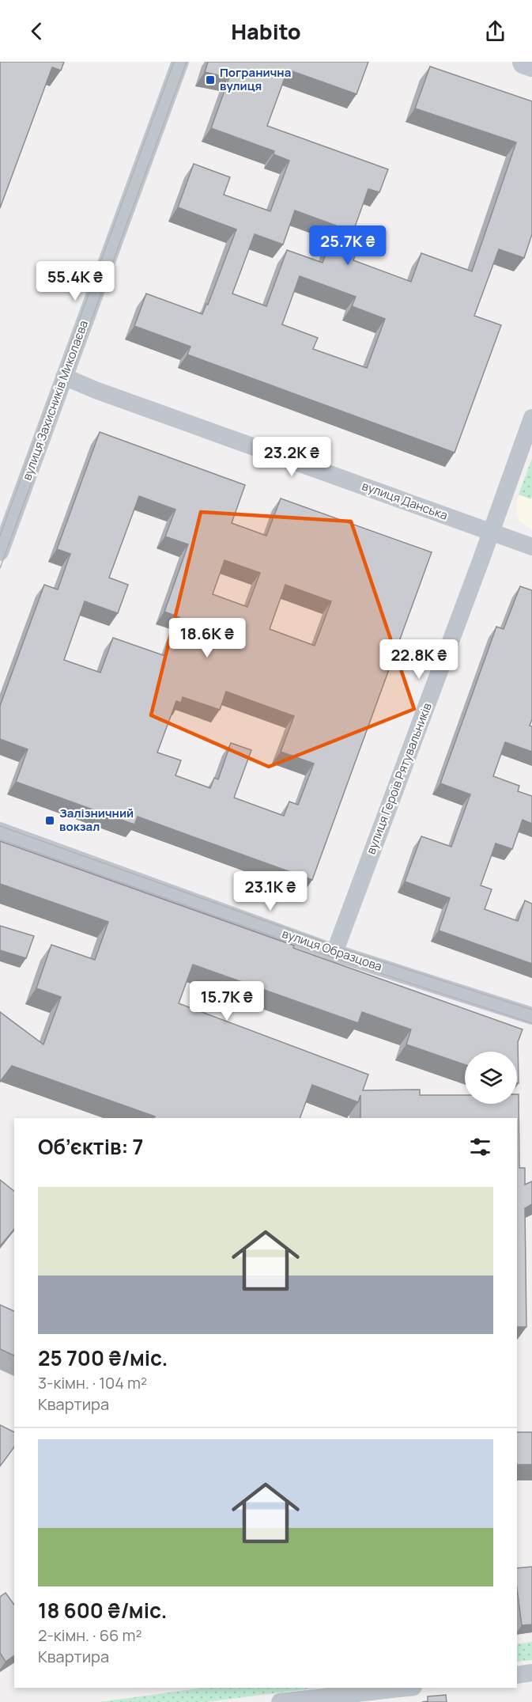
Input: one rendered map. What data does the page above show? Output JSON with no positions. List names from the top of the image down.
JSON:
{
  "streets": {
    "street": [
      "вулиця Захисників Миколаєва",
      "вулиця Данська",
      "вулиця Героїв Рятувальників",
      "вулиця Образцова"
    ]
  },
  "crossings": [
    ["вулиця Захисників Миколаєва", "вулиця Данська"],
    ["вулиця Данська", "вулиця Героїв Рятувальників"],
    ["вулиця Героїв Рятувальників", "вулиця Образцова"]
  ],
  "places": {
    "transit": ["Погранична вулиця", "Залізничний вокзал"]
  },
  "page": {
    "header": "Habito",
    "price": [
      "25.7K ₴",
      "55.4K ₴",
      "23.2K ₴",
      "18.6K ₴",
      "22.8K ₴",
      "23.1K ₴",
      "15.7K ₴"
    ],
    "heading": "Об’єктів: 7",
    "list": [
      {
        "name": "25 700 ₴/міс.",
        "note": "3-кімн. · 104 m² · Квартира"
      },
      {
        "name": "18 600 ₴/міс.",
        "note": "2-кімн. · 66 m² · Квартира"
      }
    ]
  }
}
